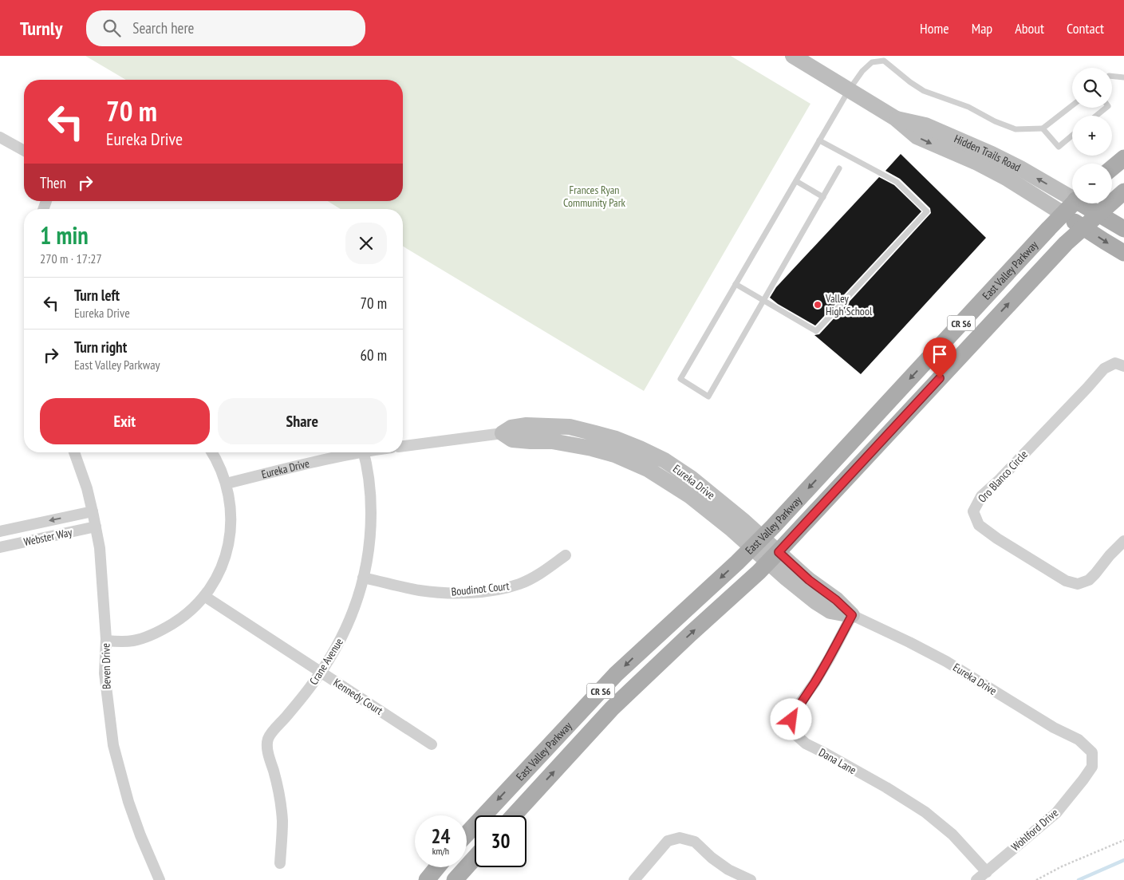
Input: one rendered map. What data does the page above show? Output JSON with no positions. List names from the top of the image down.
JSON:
{
  "streets": {
    "main road": ["East Valley Parkway", "CR S6"],
    "street": [
      "Hidden Trails Road",
      "Eureka Drive",
      "Oro Blanco Circle",
      "Webster Way",
      "Boudinot Court",
      "Crane Avenue",
      "Beven Drive",
      "Kennedy Court",
      "Dana Lane",
      "Wohlford Drive"
    ]
  },
  "crossings": [
    ["Hidden Trails Road", "East Valley Parkway"],
    ["East Valley Parkway", "Eureka Drive"],
    ["Eureka Drive", "Dana Lane"],
    ["Eureka Drive", "Wohlford Drive"],
    ["Webster Way", "Beven Drive"],
    ["Boudinot Court", "Crane Avenue"],
    ["Crane Avenue", "Kennedy Court"],
    ["Dana Lane", "Wohlford Drive"]
  ],
  "parks": ["Frances Ryan Community Park"],
  "places": ["Valley High School"],
  "page": {
    "header": "Turnly",
    "search": "Search here",
    "nav": [
      "Home",
      "Map",
      "About",
      "Contact"
    ],
    "map_buttons": ["+", "−"],
    "turn": ["70 m", "Eureka Drive"],
    "then": "Then",
    "heading": ["1 min", "270 m · 17:27"],
    "list": [
      {
        "name": "Turn left",
        "note": "Eureka Drive",
        "value": "70 m"
      },
      {
        "name": "Turn right",
        "note": "East Valley Parkway",
        "value": "60 m"
      }
    ],
    "buttons": ["Exit", "Share"],
    "speed": "24 km/h",
    "limit": "30"
  }
}
